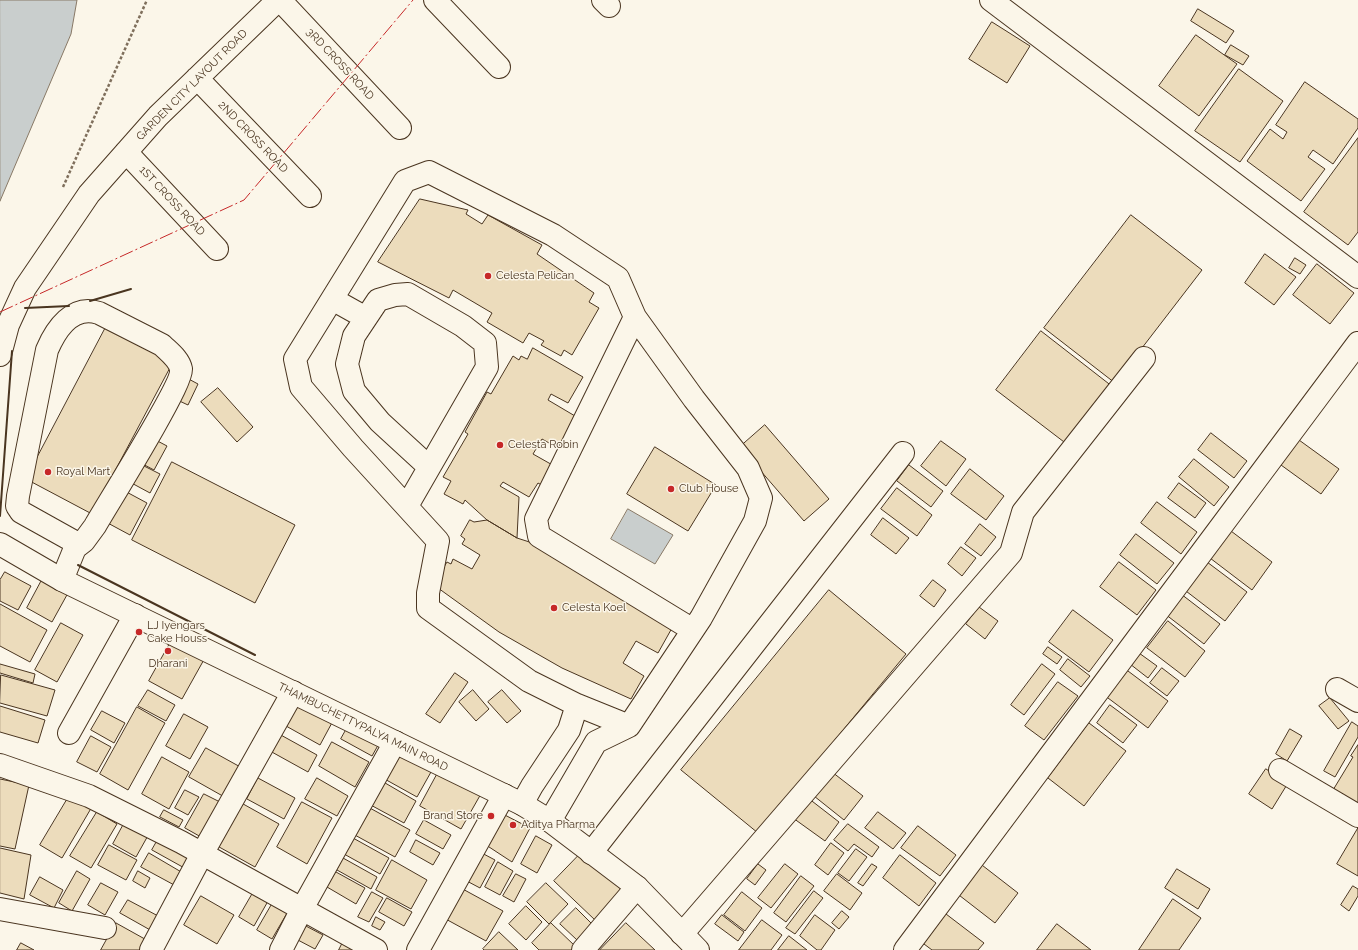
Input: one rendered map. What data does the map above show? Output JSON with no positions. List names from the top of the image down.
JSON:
{
  "streets": {
    "street": [
      "3RD CROSS ROAD",
      "GARDEN CITY LAYOUT ROAD",
      "2ND CROSS ROAD",
      "1ST CROSS ROAD",
      "THAMBUCHETTYPALYA MAIN ROAD"
    ]
  },
  "crossings": [
    ["3RD CROSS ROAD", "GARDEN CITY LAYOUT ROAD"],
    ["GARDEN CITY LAYOUT ROAD", "2ND CROSS ROAD"],
    ["GARDEN CITY LAYOUT ROAD", "1ST CROSS ROAD"]
  ],
  "places": [
    "Celesta Pelican",
    "Celesta Robin",
    "Royal Mart",
    "Club House",
    "Celesta Koel",
    "LJ Iyengars Cake Houss",
    "Dharani",
    "Brand Store",
    "Aditya Pharma"
  ]
}
